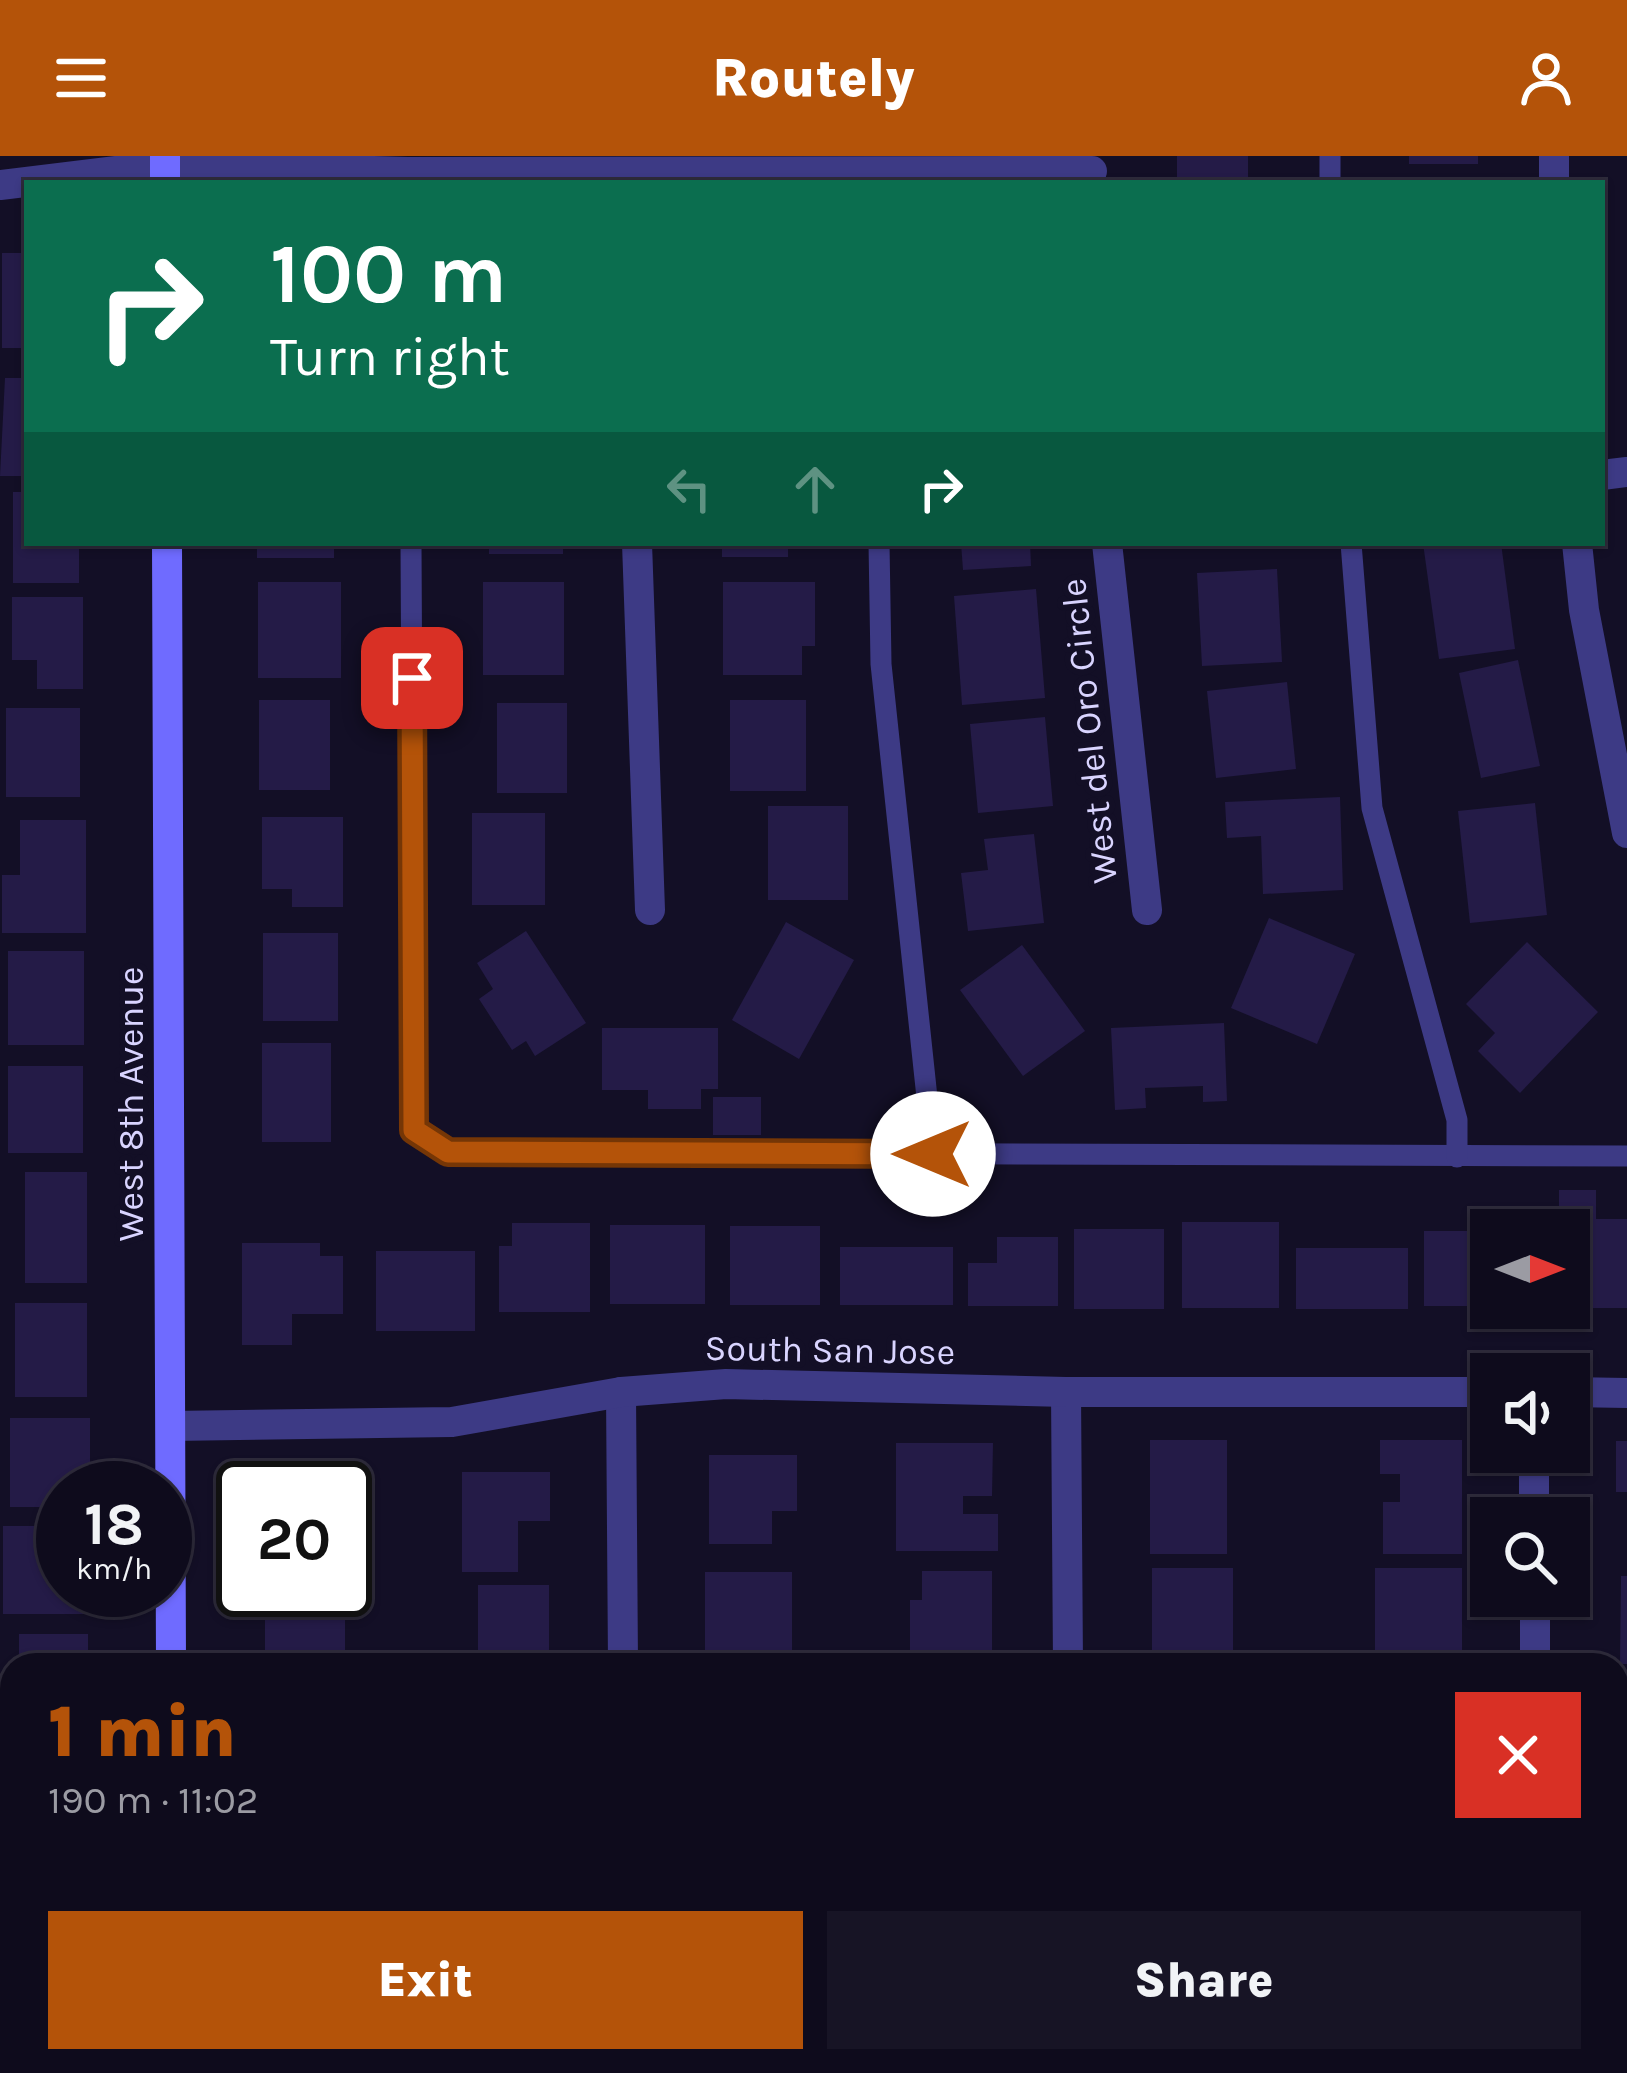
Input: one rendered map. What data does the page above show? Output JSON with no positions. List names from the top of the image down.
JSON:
{
  "streets": {
    "street": ["West del Oro Circle", "West 8th Avenue", "South San Jose"]
  },
  "crossings": [
    ["West 8th Avenue", "South San Jose"]
  ],
  "north": "right",
  "page": {
    "header": "Routely",
    "turn": ["100 m", "Turn right"],
    "speed": "18 km/h",
    "limit": "20",
    "heading": ["1 min", "190 m · 11:02"],
    "buttons": ["Exit", "Share"]
  }
}
